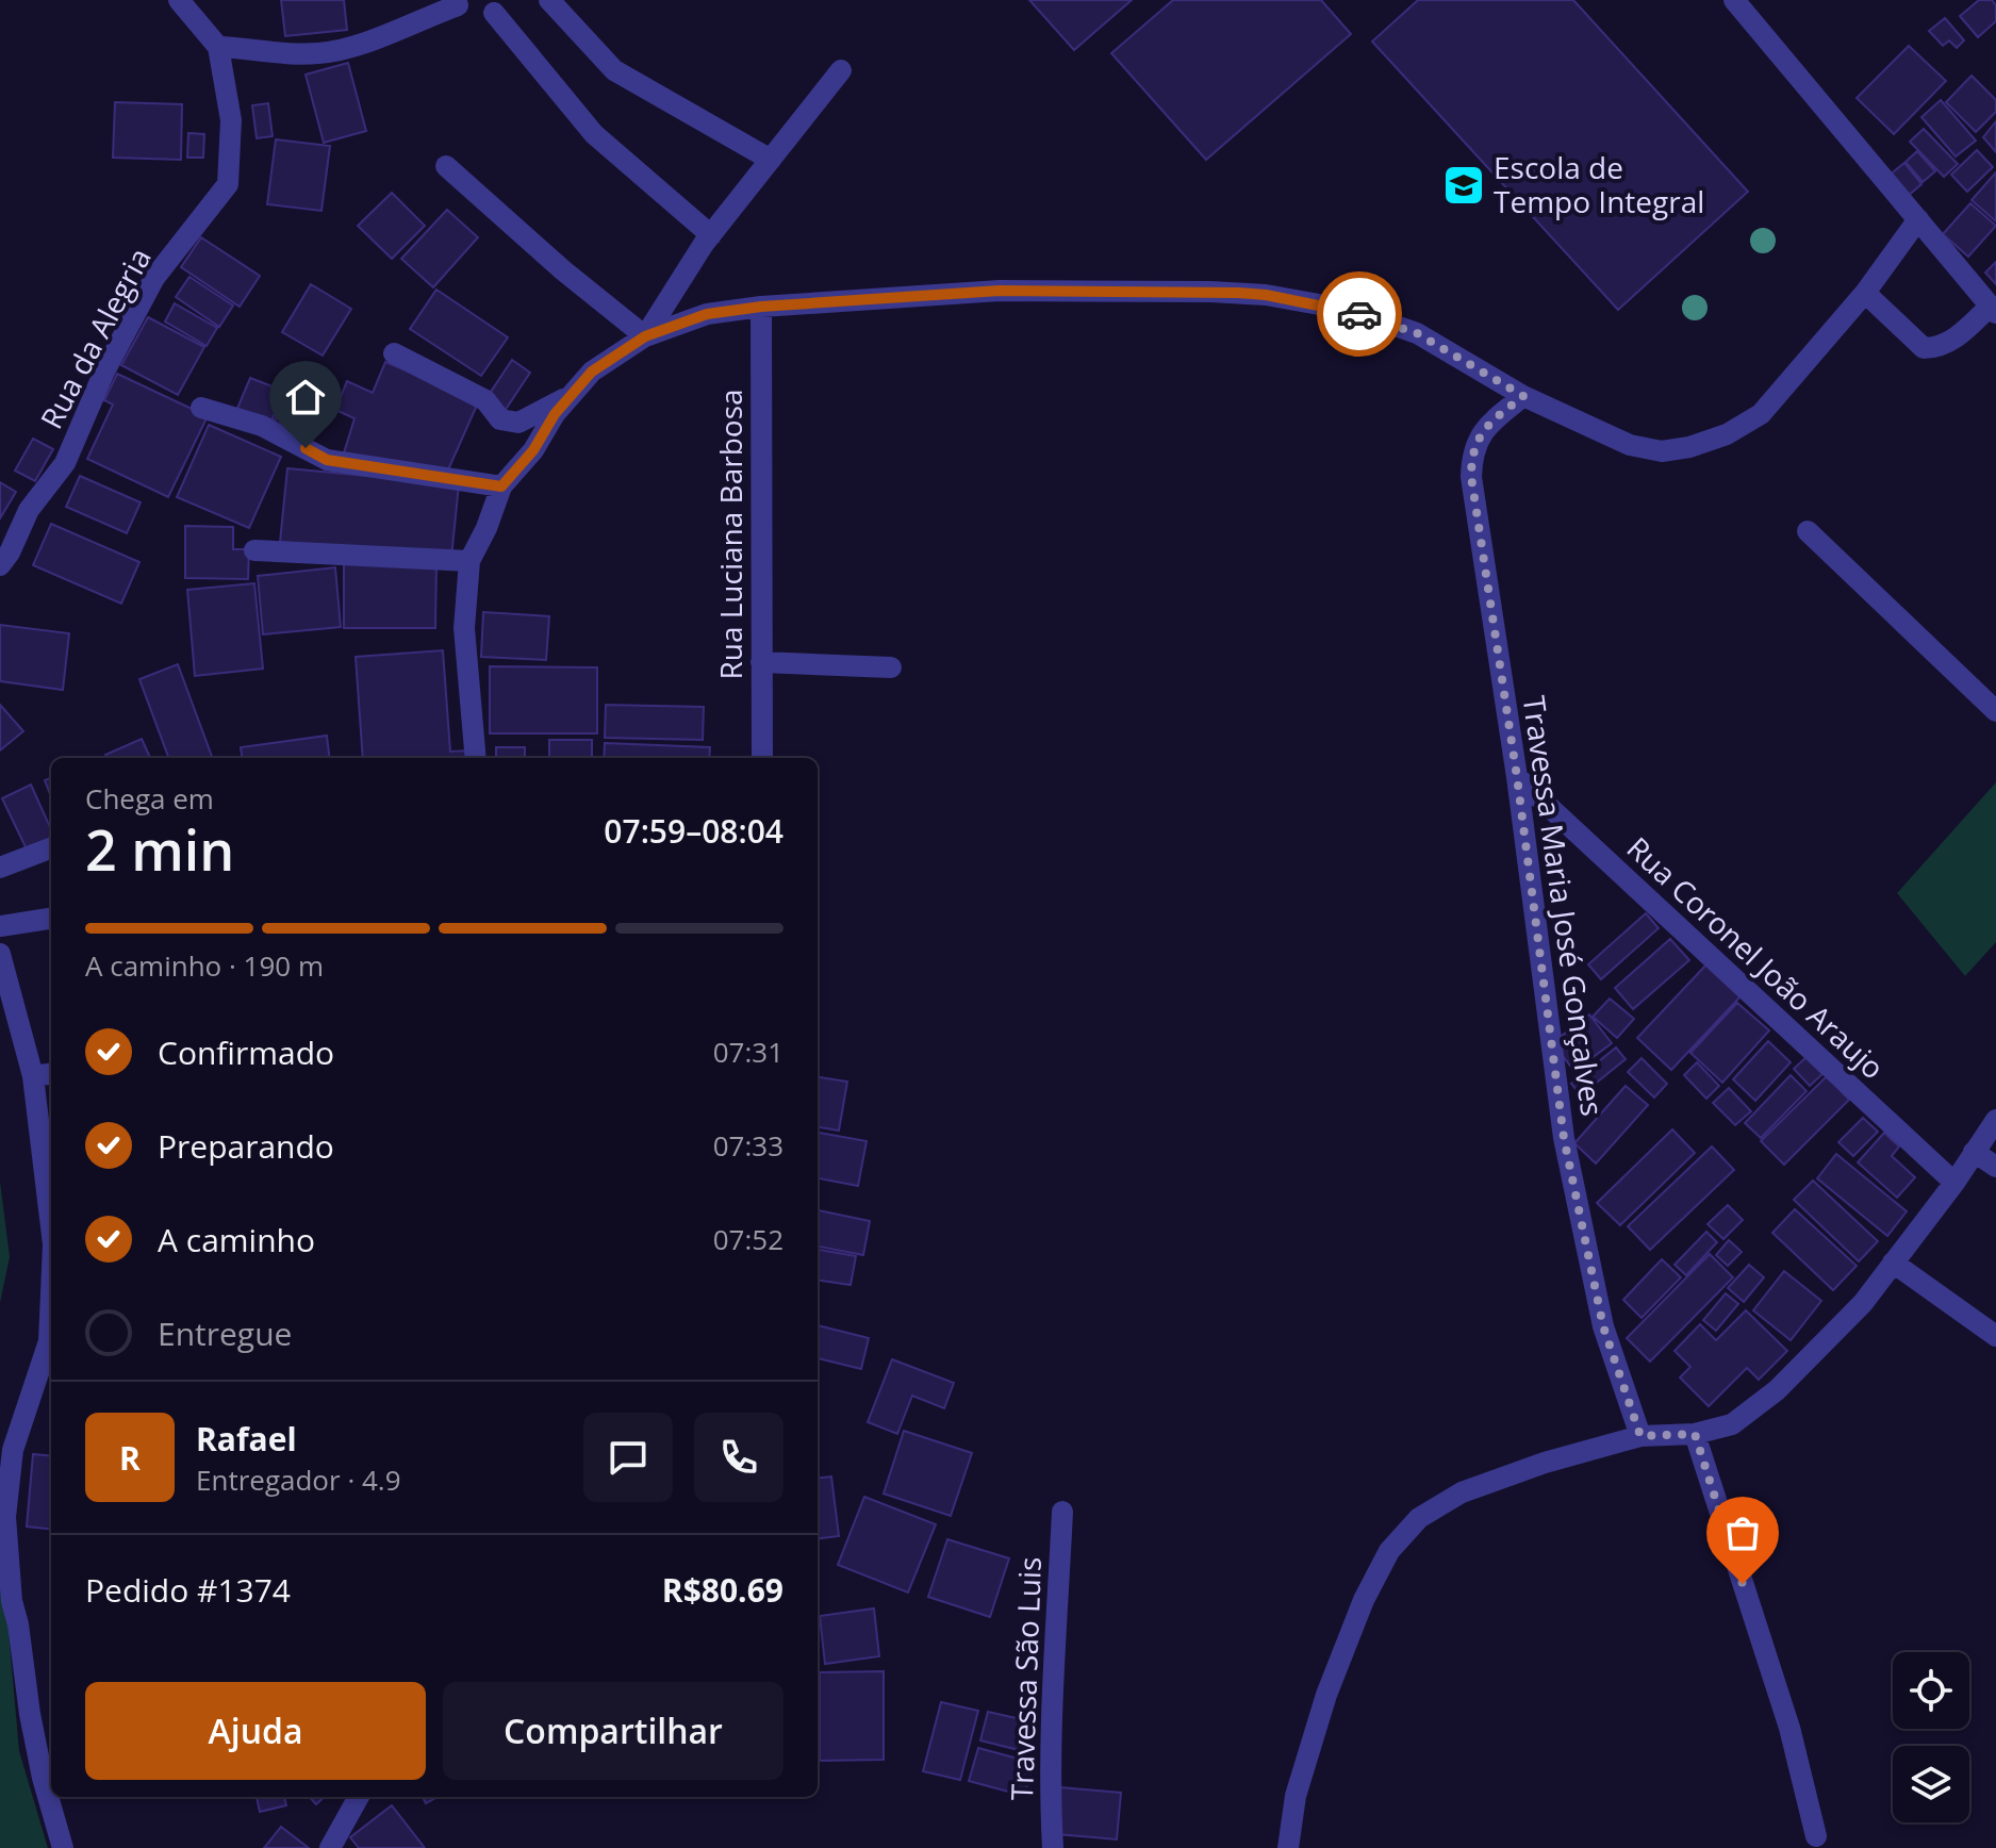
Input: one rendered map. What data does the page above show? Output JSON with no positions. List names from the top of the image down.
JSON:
{
  "streets": {
    "street": [
      "Rua da Alegria",
      "Rua Luciana Barbosa",
      "Travessa Maria José Gonçalves",
      "Rua Coronel João Araujo",
      "Travessa São Luis"
    ]
  },
  "crossings": [
    ["Travessa Maria José Gonçalves", "Rua Coronel João Araujo"]
  ],
  "places": {
    "school or university": ["Escola de Tempo Integral"]
  },
  "page": {
    "heading": ["2 min", "Chega em", "07:59–08:04"],
    "panel": [
      "Rafael",
      "Entregador · 4.9",
      "Pedido #1374",
      "R$80.69"
    ],
    "bar": "A caminho · 190 m",
    "list": [
      ["Confirmado", "07:31"],
      ["Preparando", "07:33"],
      ["A caminho", "07:52"],
      "Entregue"
    ],
    "round": "R",
    "buttons": ["Ajuda", "Compartilhar"]
  }
}
